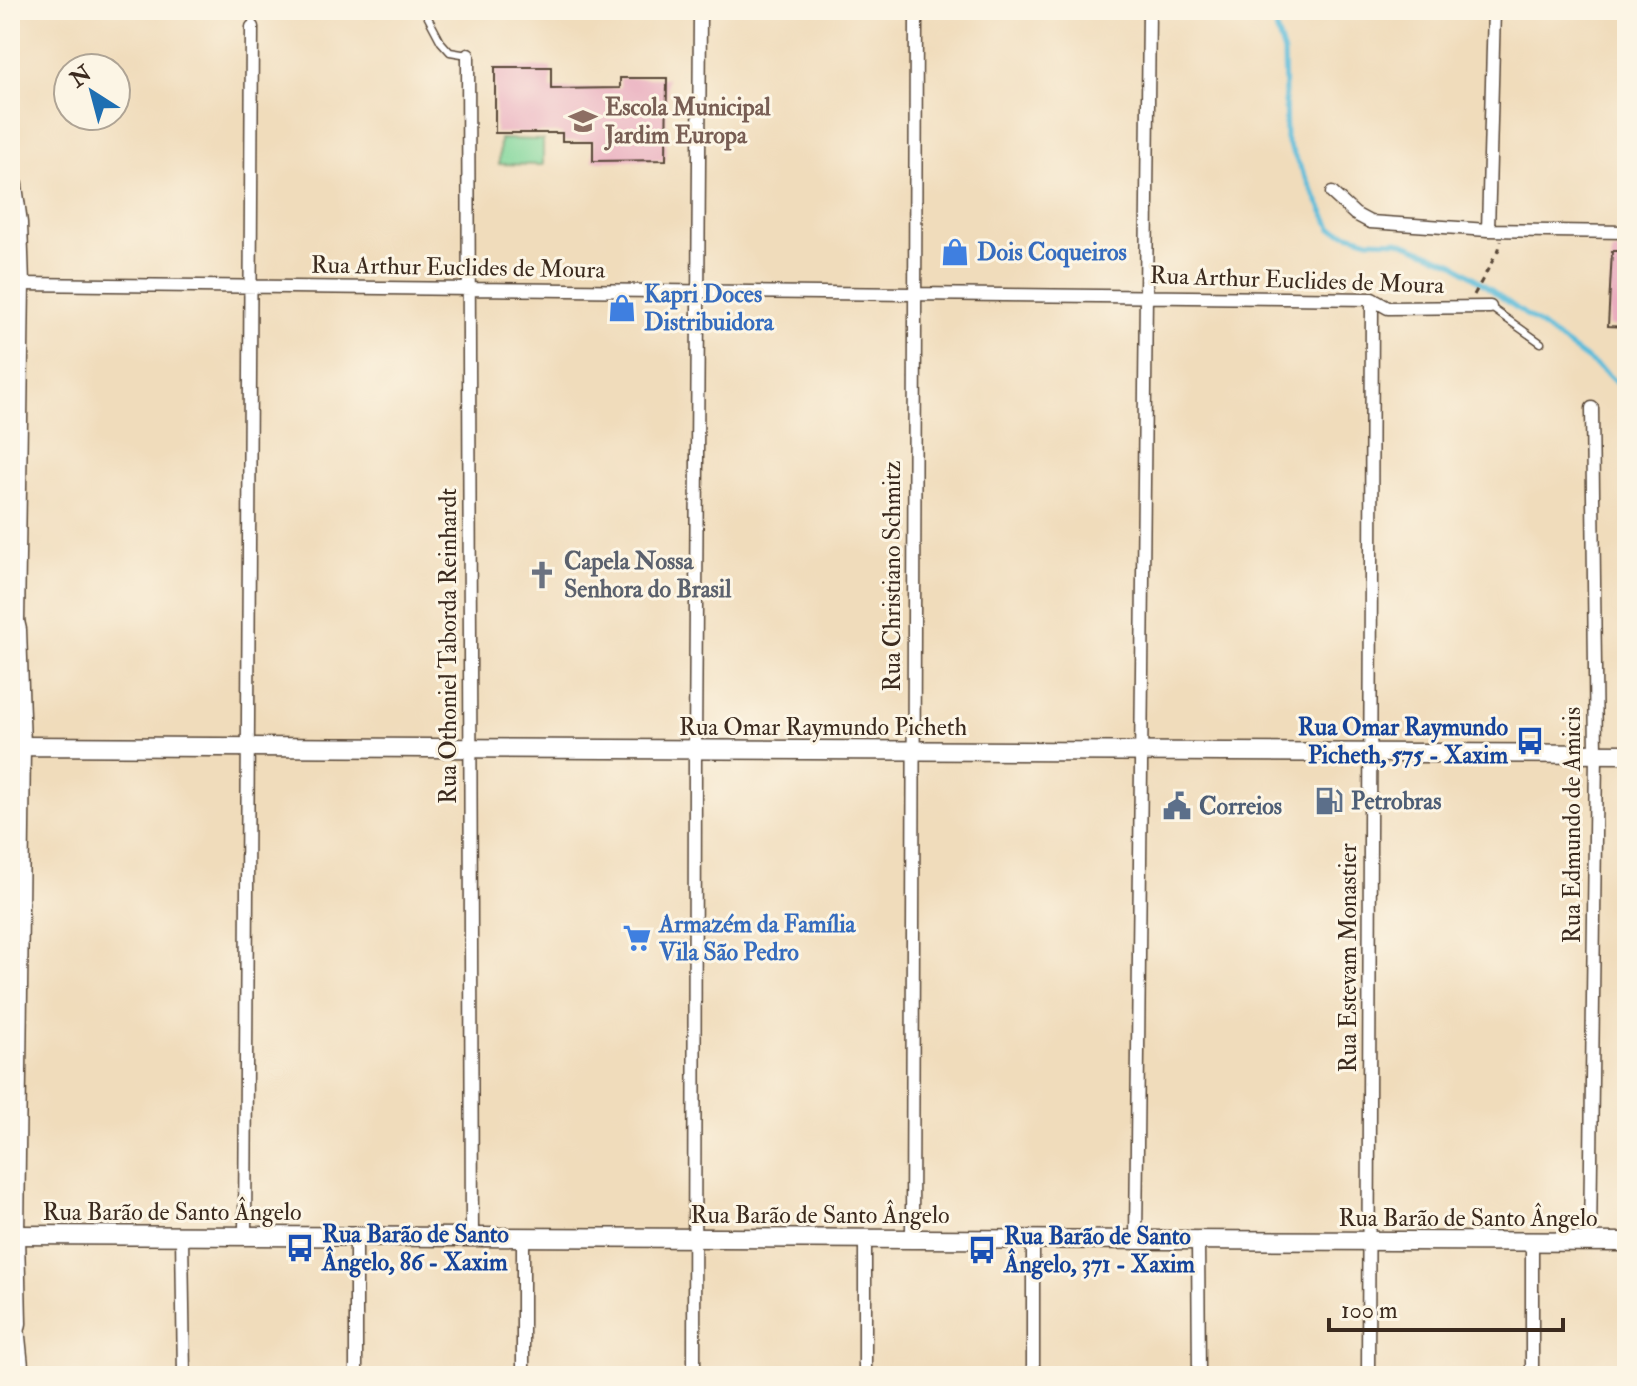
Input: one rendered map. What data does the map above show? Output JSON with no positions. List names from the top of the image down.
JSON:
{
  "streets": {
    "main road": ["Rua Omar Raymundo Picheth", "Rua Barão de Santo Ângelo"],
    "street": [
      "Rua Arthur Euclides de Moura",
      "Rua Christiano Schmitz",
      "Rua Othoniel Taborda Reinhardt",
      "Rua Edmundo de Amicis",
      "Rua Estevam Monastier"
    ]
  },
  "crossings": [
    ["Rua Arthur Euclides de Moura", "Rua Christiano Schmitz"],
    ["Rua Arthur Euclides de Moura", "Rua Othoniel Taborda Reinhardt"],
    ["Rua Arthur Euclides de Moura", "Rua Estevam Monastier"],
    ["Rua Christiano Schmitz", "Rua Omar Raymundo Picheth"],
    ["Rua Christiano Schmitz", "Rua Barão de Santo Ângelo"],
    ["Rua Othoniel Taborda Reinhardt", "Rua Omar Raymundo Picheth"],
    ["Rua Othoniel Taborda Reinhardt", "Rua Barão de Santo Ângelo"],
    ["Rua Omar Raymundo Picheth", "Rua Edmundo de Amicis"],
    ["Rua Omar Raymundo Picheth", "Rua Estevam Monastier"],
    ["Rua Edmundo de Amicis", "Rua Barão de Santo Ângelo"],
    ["Rua Estevam Monastier", "Rua Barão de Santo Ângelo"]
  ],
  "places": {
    "school or university": ["Escola Municipal Jardim Europa"],
    "shop": ["Dois Coqueiros", "Kapri Doces Distribuidora"],
    "church": ["Capela Nossa Senhora do Brasil"],
    "bus stop": ["Rua Omar Raymundo Picheth, 575 - Xaxim", "Rua Barão de Santo Ângelo, 86 - Xaxim", "Rua Barão de Santo Ângelo, 371 - Xaxim"],
    "fuel station": ["Petrobras"],
    "public building": ["Correios"],
    "supermarket": ["Armazém da Família Vila São Pedro"]
  },
  "scale_bar": "100 m",
  "north": "top left"
}
